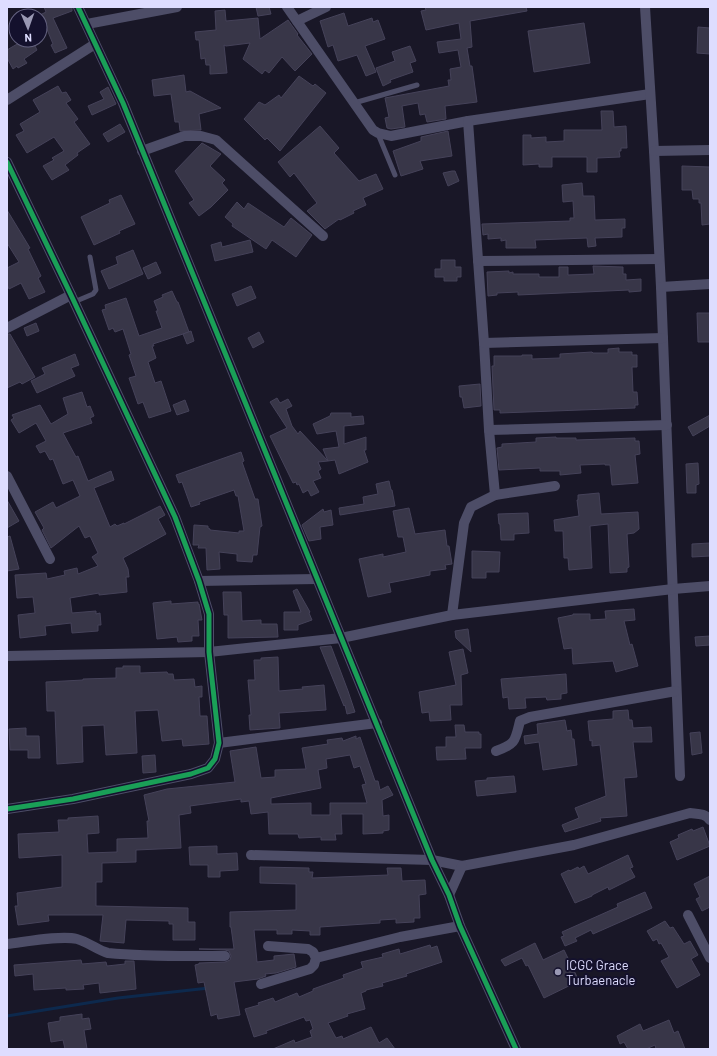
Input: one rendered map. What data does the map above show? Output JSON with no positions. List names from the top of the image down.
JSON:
{
  "places": ["ICGC Grace Turbaenacle"],
  "north": "bottom"
}
